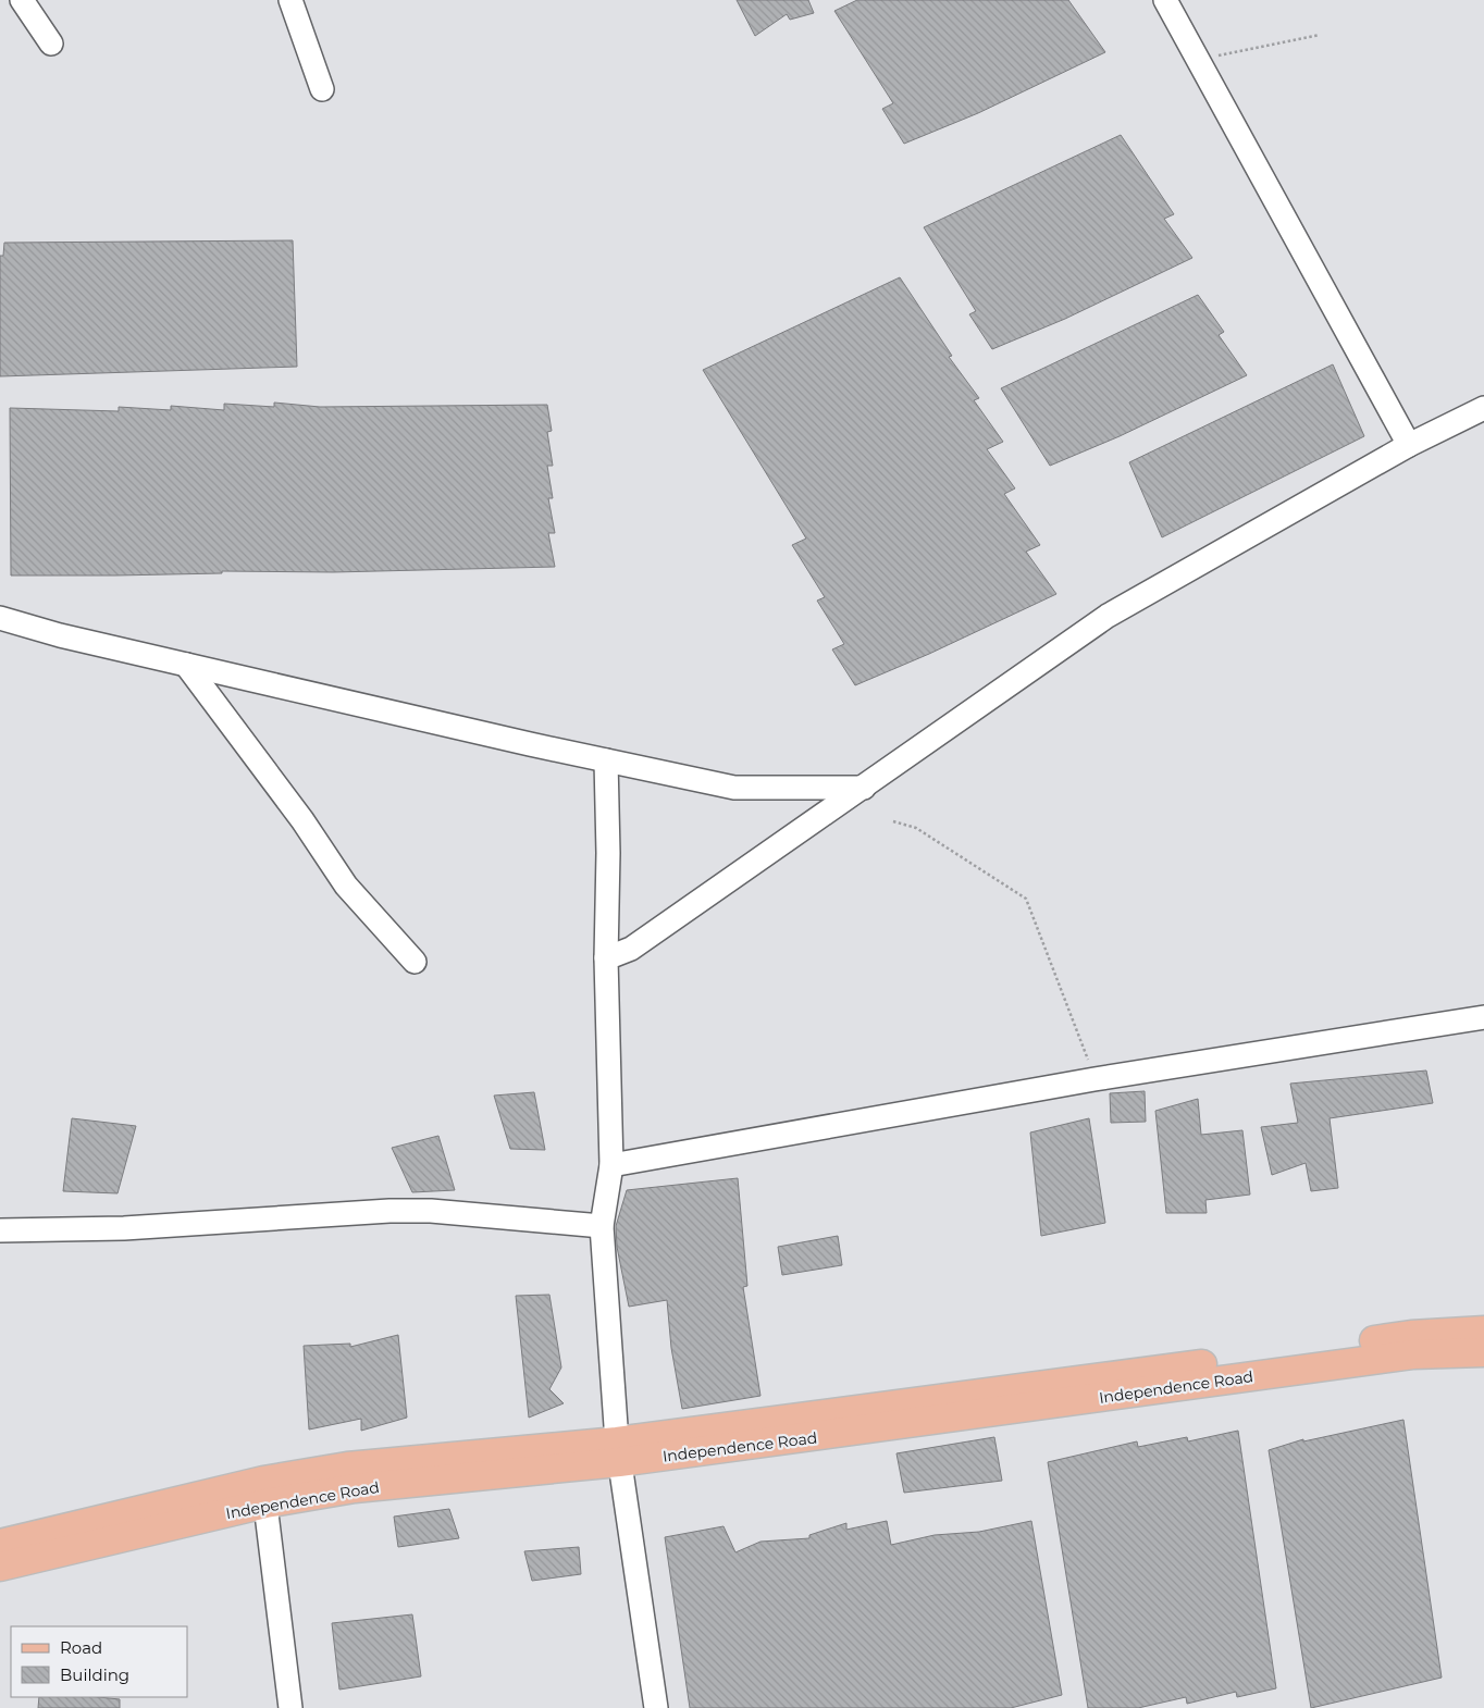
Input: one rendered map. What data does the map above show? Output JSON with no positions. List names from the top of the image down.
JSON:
{
  "streets": {
    "main road": ["Independence Road"]
  },
  "legend": ["Road", "Building"]
}
